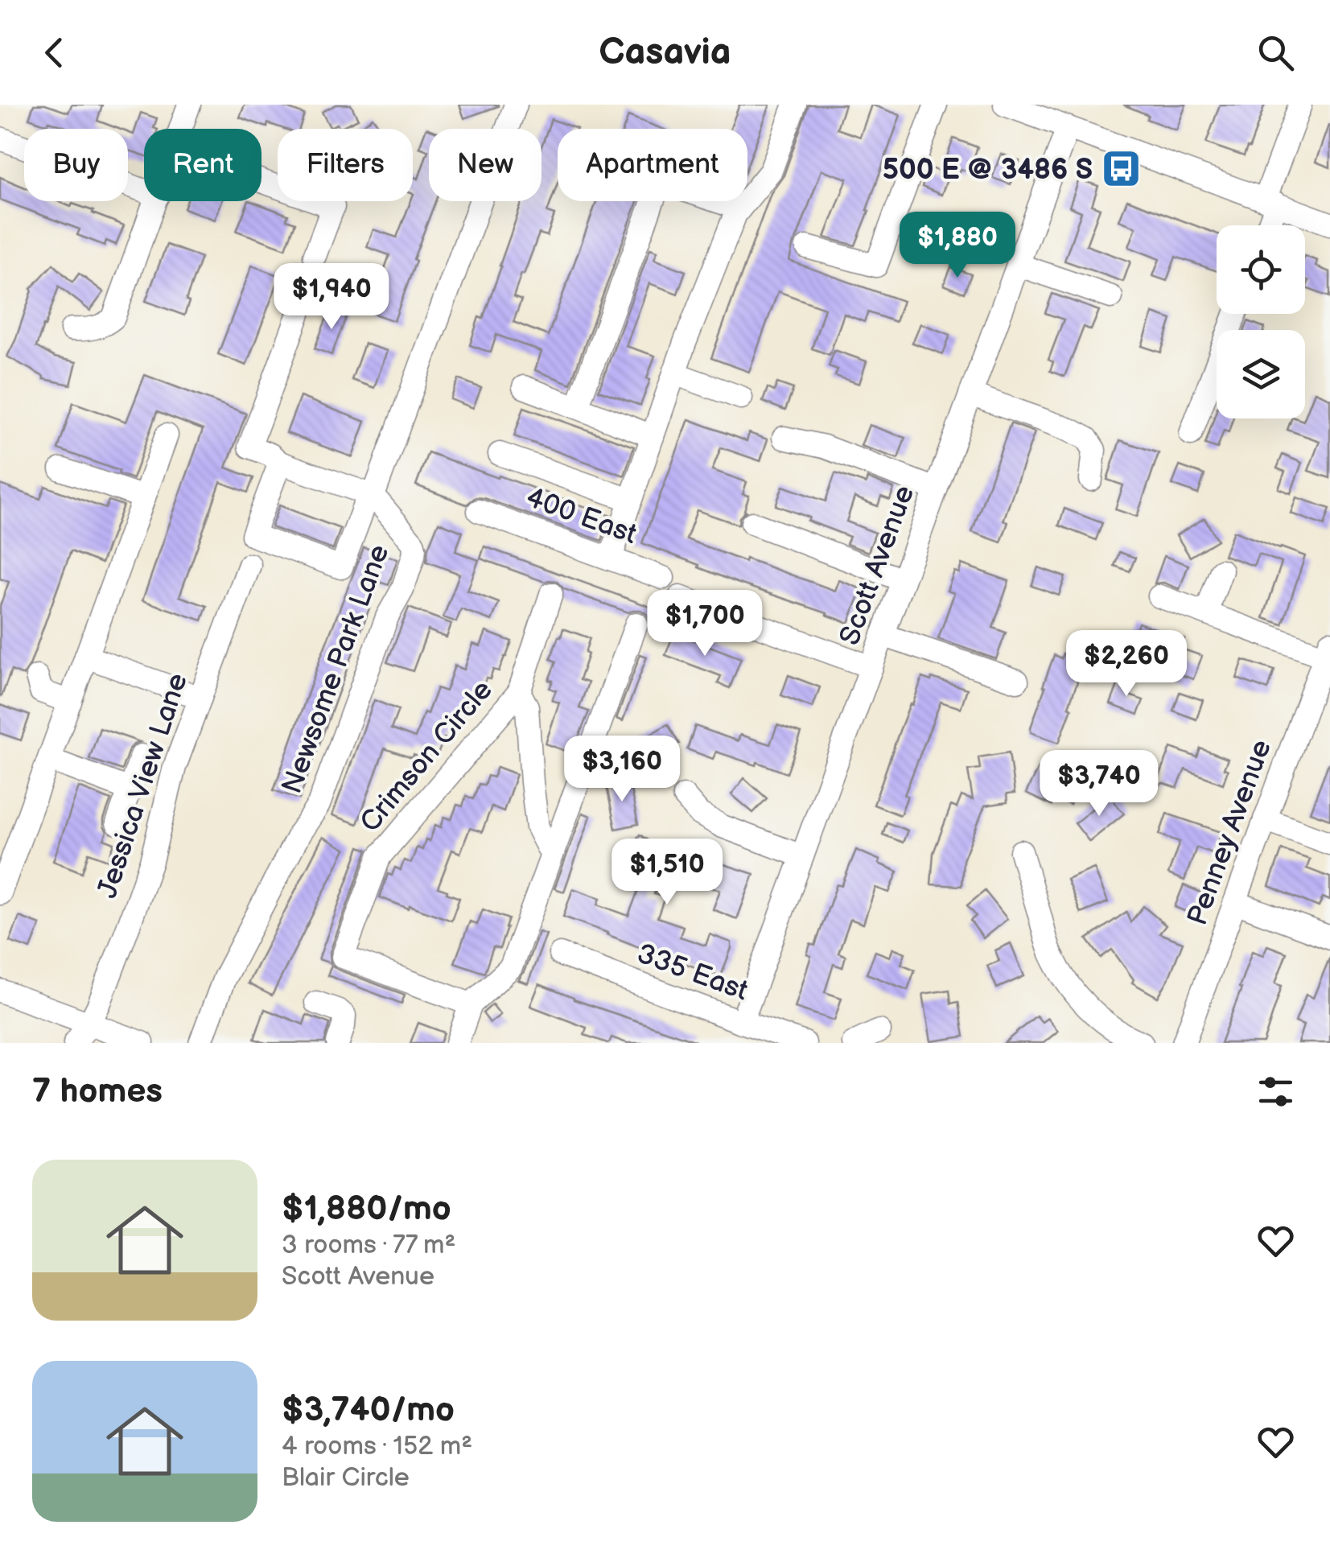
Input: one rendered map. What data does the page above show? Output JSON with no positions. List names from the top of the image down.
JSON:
{
  "streets": {
    "street": [
      "400 East",
      "Scott Avenue",
      "Newsome Park Lane",
      "Crimson Circle",
      "Jessica View Lane",
      "Penney Avenue",
      "335 East"
    ]
  },
  "crossings": [
    ["Scott Avenue", "335 East"]
  ],
  "places": {
    "bus stop": ["500 E @ 3486 S"]
  },
  "page": {
    "header": "Casavia",
    "chip": [
      "Buy",
      "Rent",
      "Filters",
      "New",
      "Apartment"
    ],
    "price": [
      "$1,880",
      "$1,940",
      "$1,700",
      "$2,260",
      "$3,160",
      "$3,740",
      "$1,510"
    ],
    "heading": "7 homes",
    "list": [
      {
        "name": "$1,880/mo",
        "note": "3 rooms · 77 m² · Scott Avenue"
      },
      {
        "name": "$3,740/mo",
        "note": "4 rooms · 152 m² · Blair Circle"
      }
    ]
  }
}
